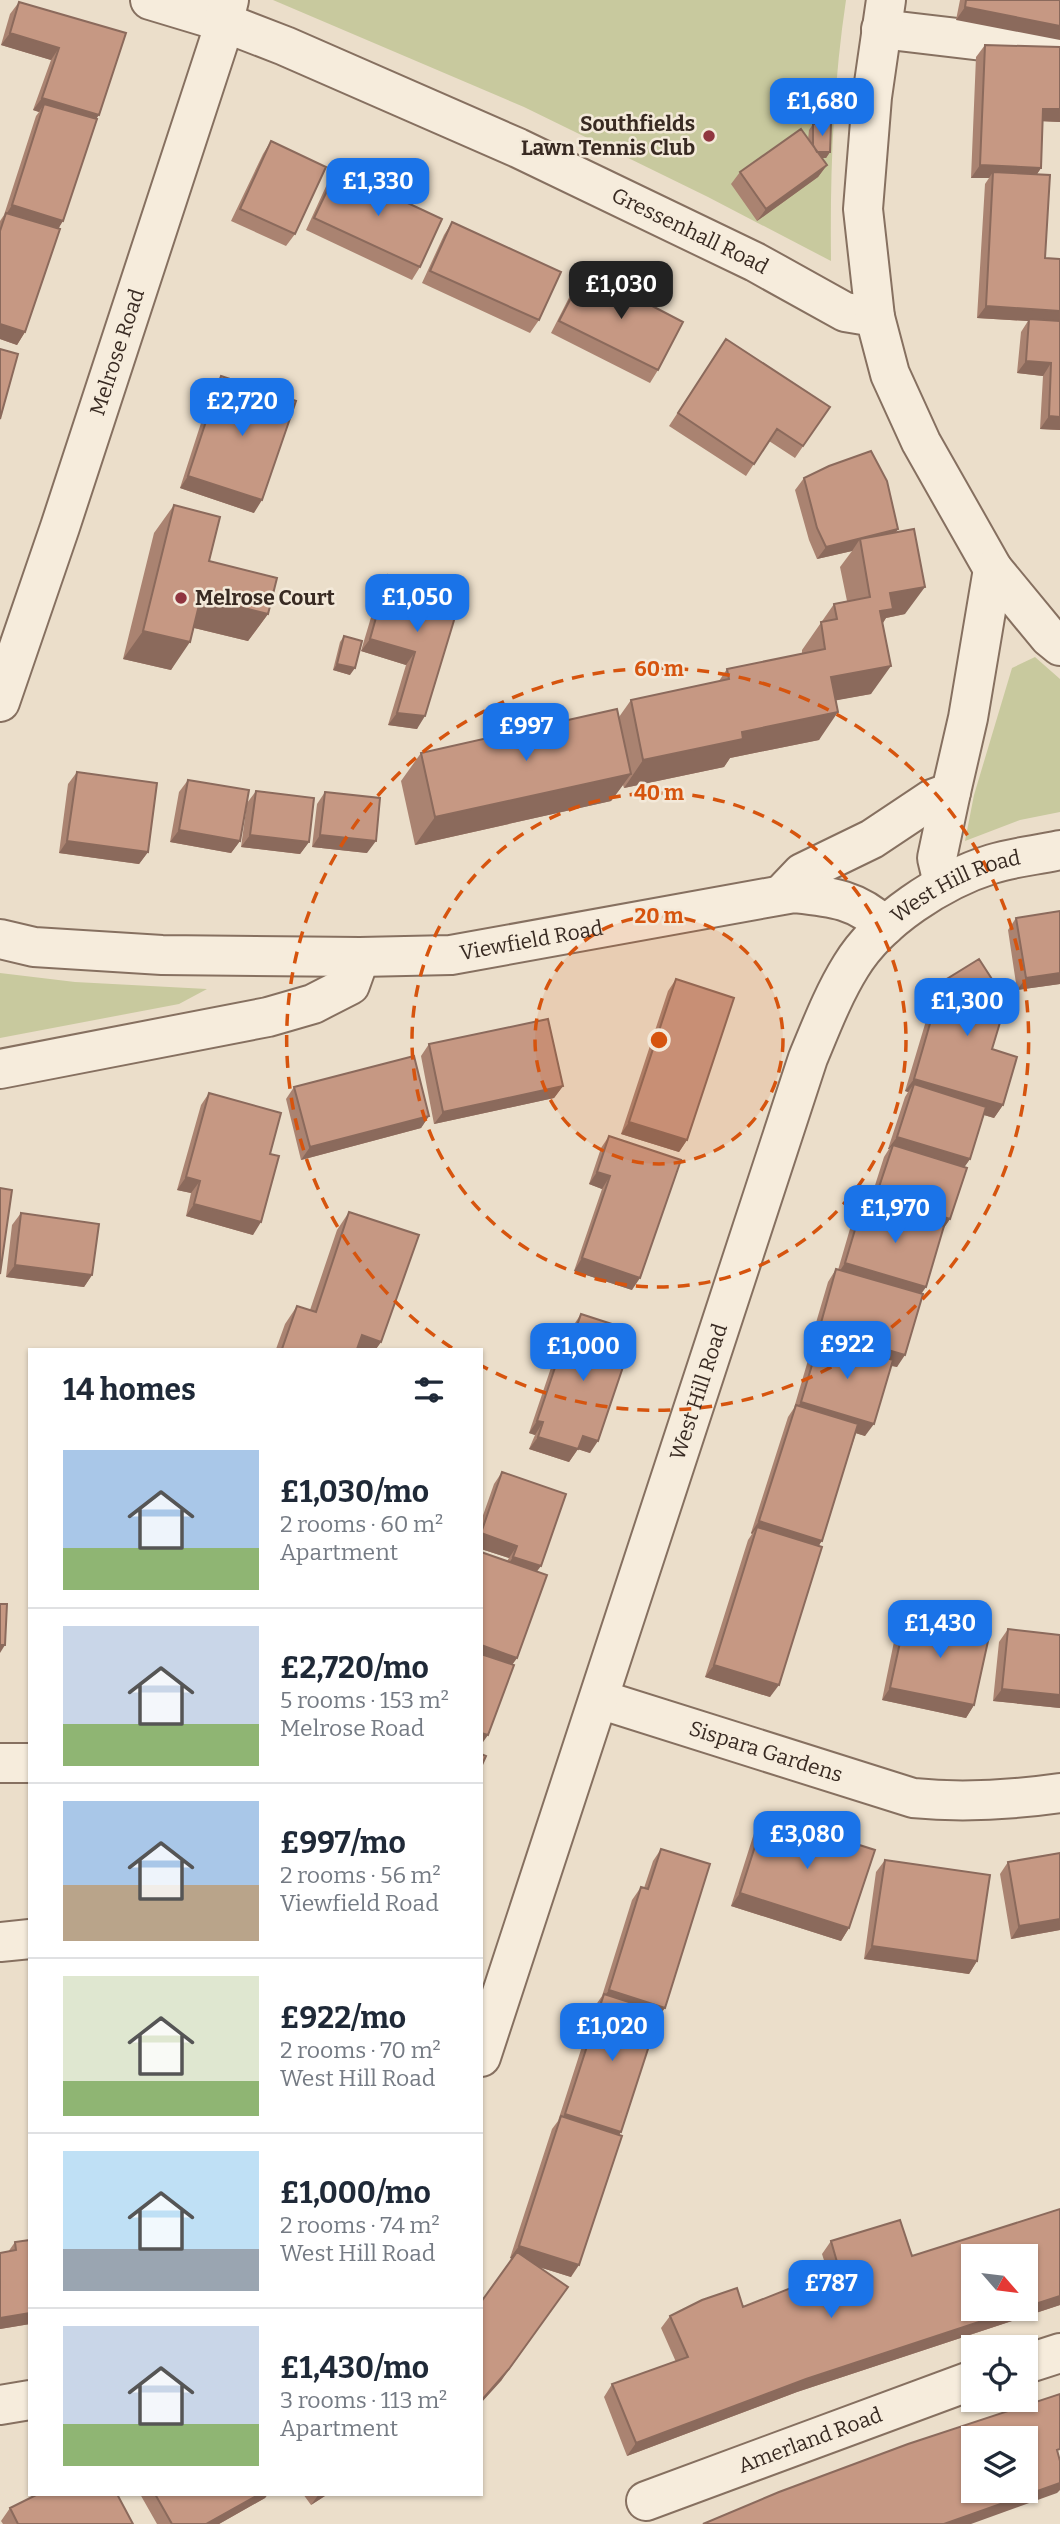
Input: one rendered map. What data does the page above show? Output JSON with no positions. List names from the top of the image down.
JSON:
{
  "streets": {
    "street": [
      "Gressenhall Road",
      "Melrose Road",
      "West Hill Road",
      "Viewfield Road",
      "Sispara Gardens",
      "Amerland Road"
    ]
  },
  "crossings": [
    ["Gressenhall Road", "Melrose Road"],
    ["West Hill Road", "Viewfield Road"],
    ["West Hill Road", "Sispara Gardens"]
  ],
  "places": ["Southfields Lawn Tennis Club", "Melrose Court"],
  "north": "bottom right",
  "page": {
    "price": [
      "£1,680",
      "£1,330",
      "£1,030",
      "£2,720",
      "£1,050",
      "£997",
      "£1,300",
      "£1,970",
      "£922",
      "£1,000",
      "£1,430",
      "£3,080",
      "£1,020",
      "£787"
    ],
    "heading": "14 homes",
    "list": [
      {
        "name": "£1,030/mo",
        "note": "2 rooms · 60 m² · Apartment"
      },
      {
        "name": "£2,720/mo",
        "note": "5 rooms · 153 m² · Melrose Road"
      },
      {
        "name": "£997/mo",
        "note": "2 rooms · 56 m² · Viewfield Road"
      },
      {
        "name": "£922/mo",
        "note": "2 rooms · 70 m² · West Hill Road"
      },
      {
        "name": "£1,000/mo",
        "note": "2 rooms · 74 m² · West Hill Road"
      },
      {
        "name": "£1,430/mo",
        "note": "3 rooms · 113 m² · Apartment"
      }
    ]
  },
  "rings": ["60 m", "40 m", "20 m"]
}
